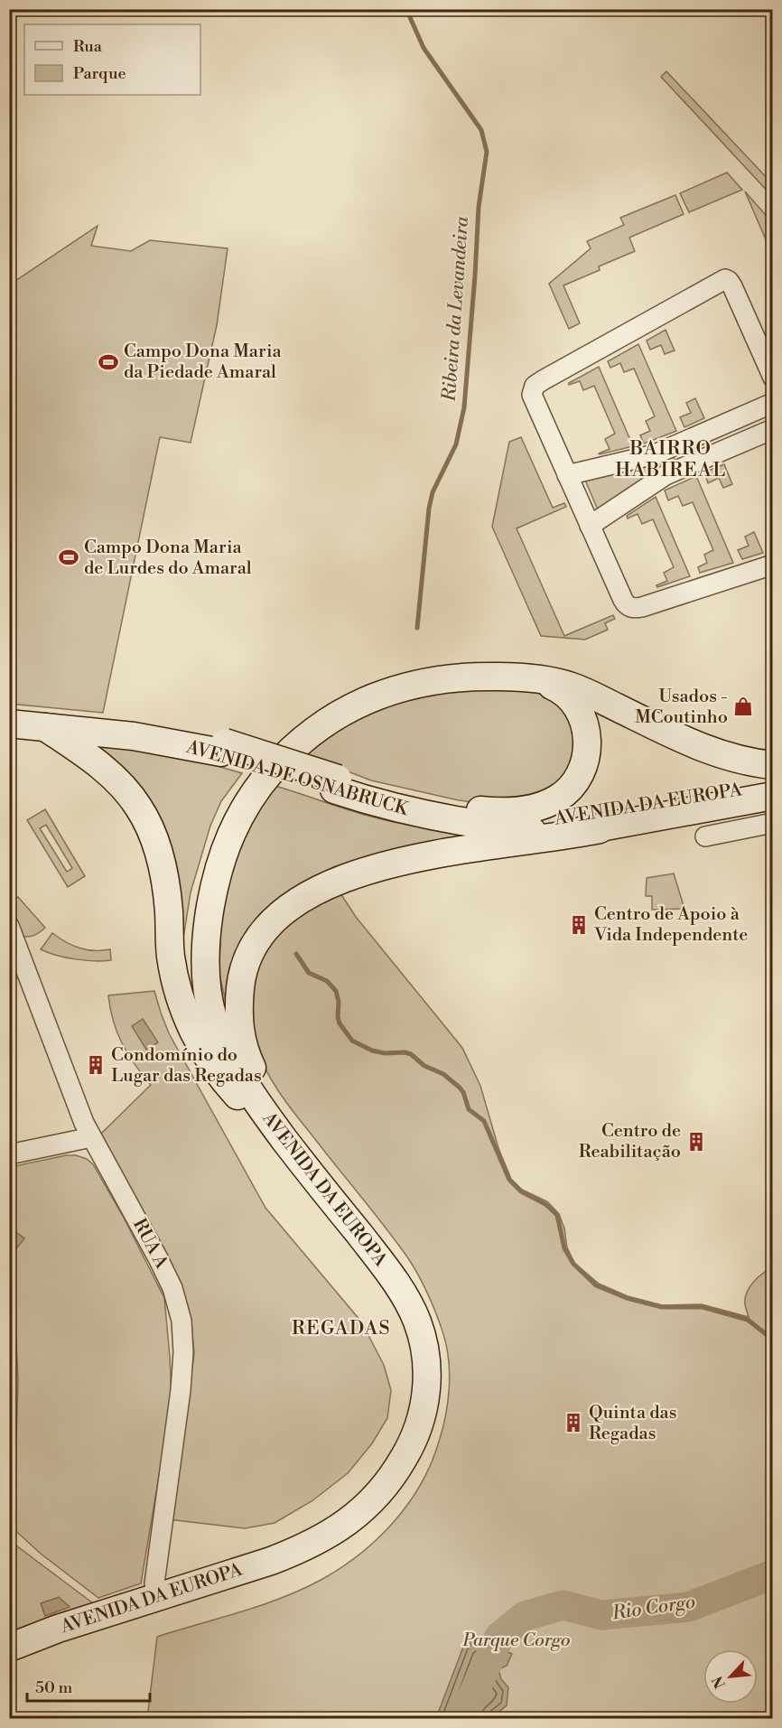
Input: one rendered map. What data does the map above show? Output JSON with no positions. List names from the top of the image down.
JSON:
{
  "streets": {
    "main road": ["AVENIDA DE OSNABRUCK", "AVENIDA DA EUROPA"],
    "street": ["RUA A"]
  },
  "crossings": [
    ["AVENIDA DE OSNABRUCK", "AVENIDA DA EUROPA"]
  ],
  "districts": ["BAIRRO HABIREAL", "REGADAS"],
  "water": ["Ribeira da Levandeira", "Rio Corgo"],
  "parks": ["Parque Corgo"],
  "places": {
    "sports": ["Campo Dona Maria da Piedade Amaral", "Campo Dona Maria de Lurdes do Amaral"],
    "shop": ["Usados - MCoutinho"],
    "building": [
      "Centro de Apoio à Vida Independente",
      "Condomínio do Lugar das Regadas",
      "Centro de Reabilitação",
      "Quinta das Regadas"
    ]
  },
  "legend": ["Rua", "Parque"],
  "scale_bar": "50 m",
  "north": "bottom left"
}
